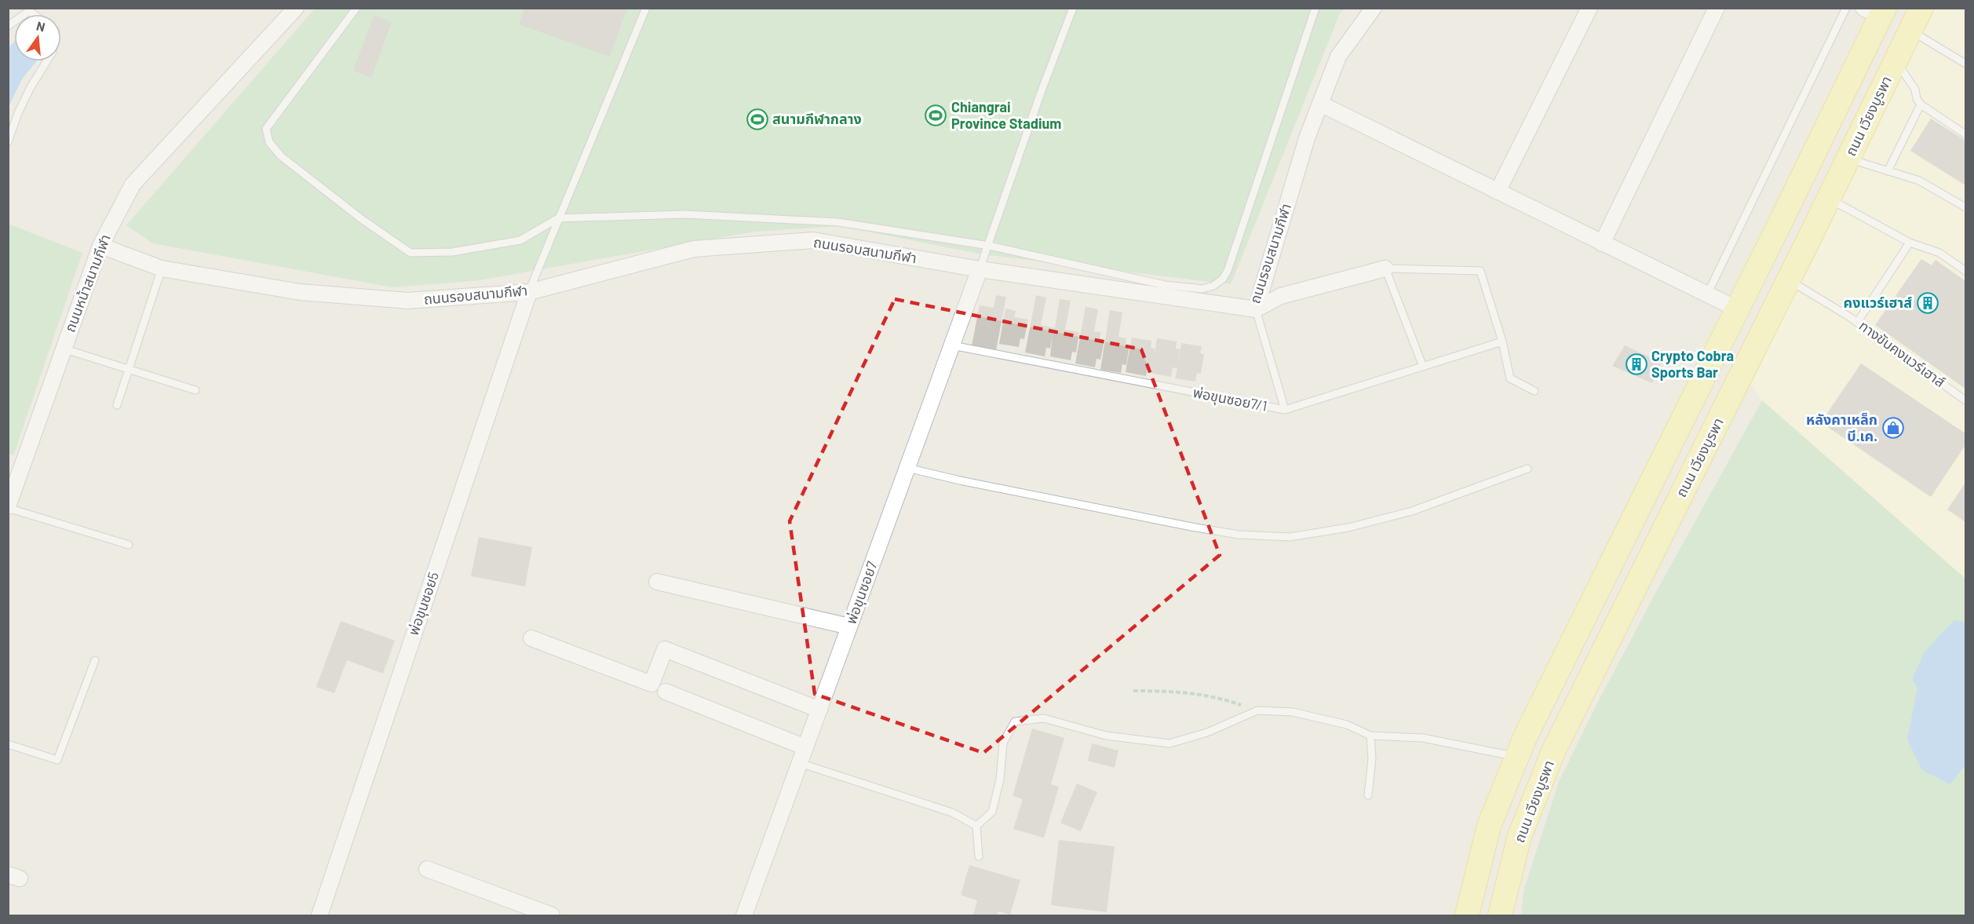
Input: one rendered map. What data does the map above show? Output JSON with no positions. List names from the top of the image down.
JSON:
{
  "streets": {
    "main road": ["ถนน เวียงบูรพา"],
    "street": [
      "ถนนรอบสนามกีฬา",
      "ถนนหน้าสนามกีฬา",
      "พ่อขุนซอย7",
      "พ่อขุนซอย5"
    ],
    "lane": ["ทางขับคงแวร์เฮาส์", "พ่อขุนซอย7/1"]
  },
  "crossings": [
    ["ถนน เวียงบูรพา", "ทางขับคงแวร์เฮาส์"],
    ["ถนนรอบสนามกีฬา", "ถนนหน้าสนามกีฬา"],
    ["ถนนรอบสนามกีฬา", "พ่อขุนซอย7"],
    ["ถนนรอบสนามกีฬา", "พ่อขุนซอย5"],
    ["พ่อขุนซอย7/1", "พ่อขุนซอย7"]
  ],
  "places": {
    "sports": ["Chiangrai Province Stadium", "สนามกีฬากลาง"],
    "building": ["คงแวร์เฮาส์", "Crypto Cobra Sports Bar"],
    "shop": ["หลังคาเหล็ก บี.เค."]
  },
  "north": "top"
}
